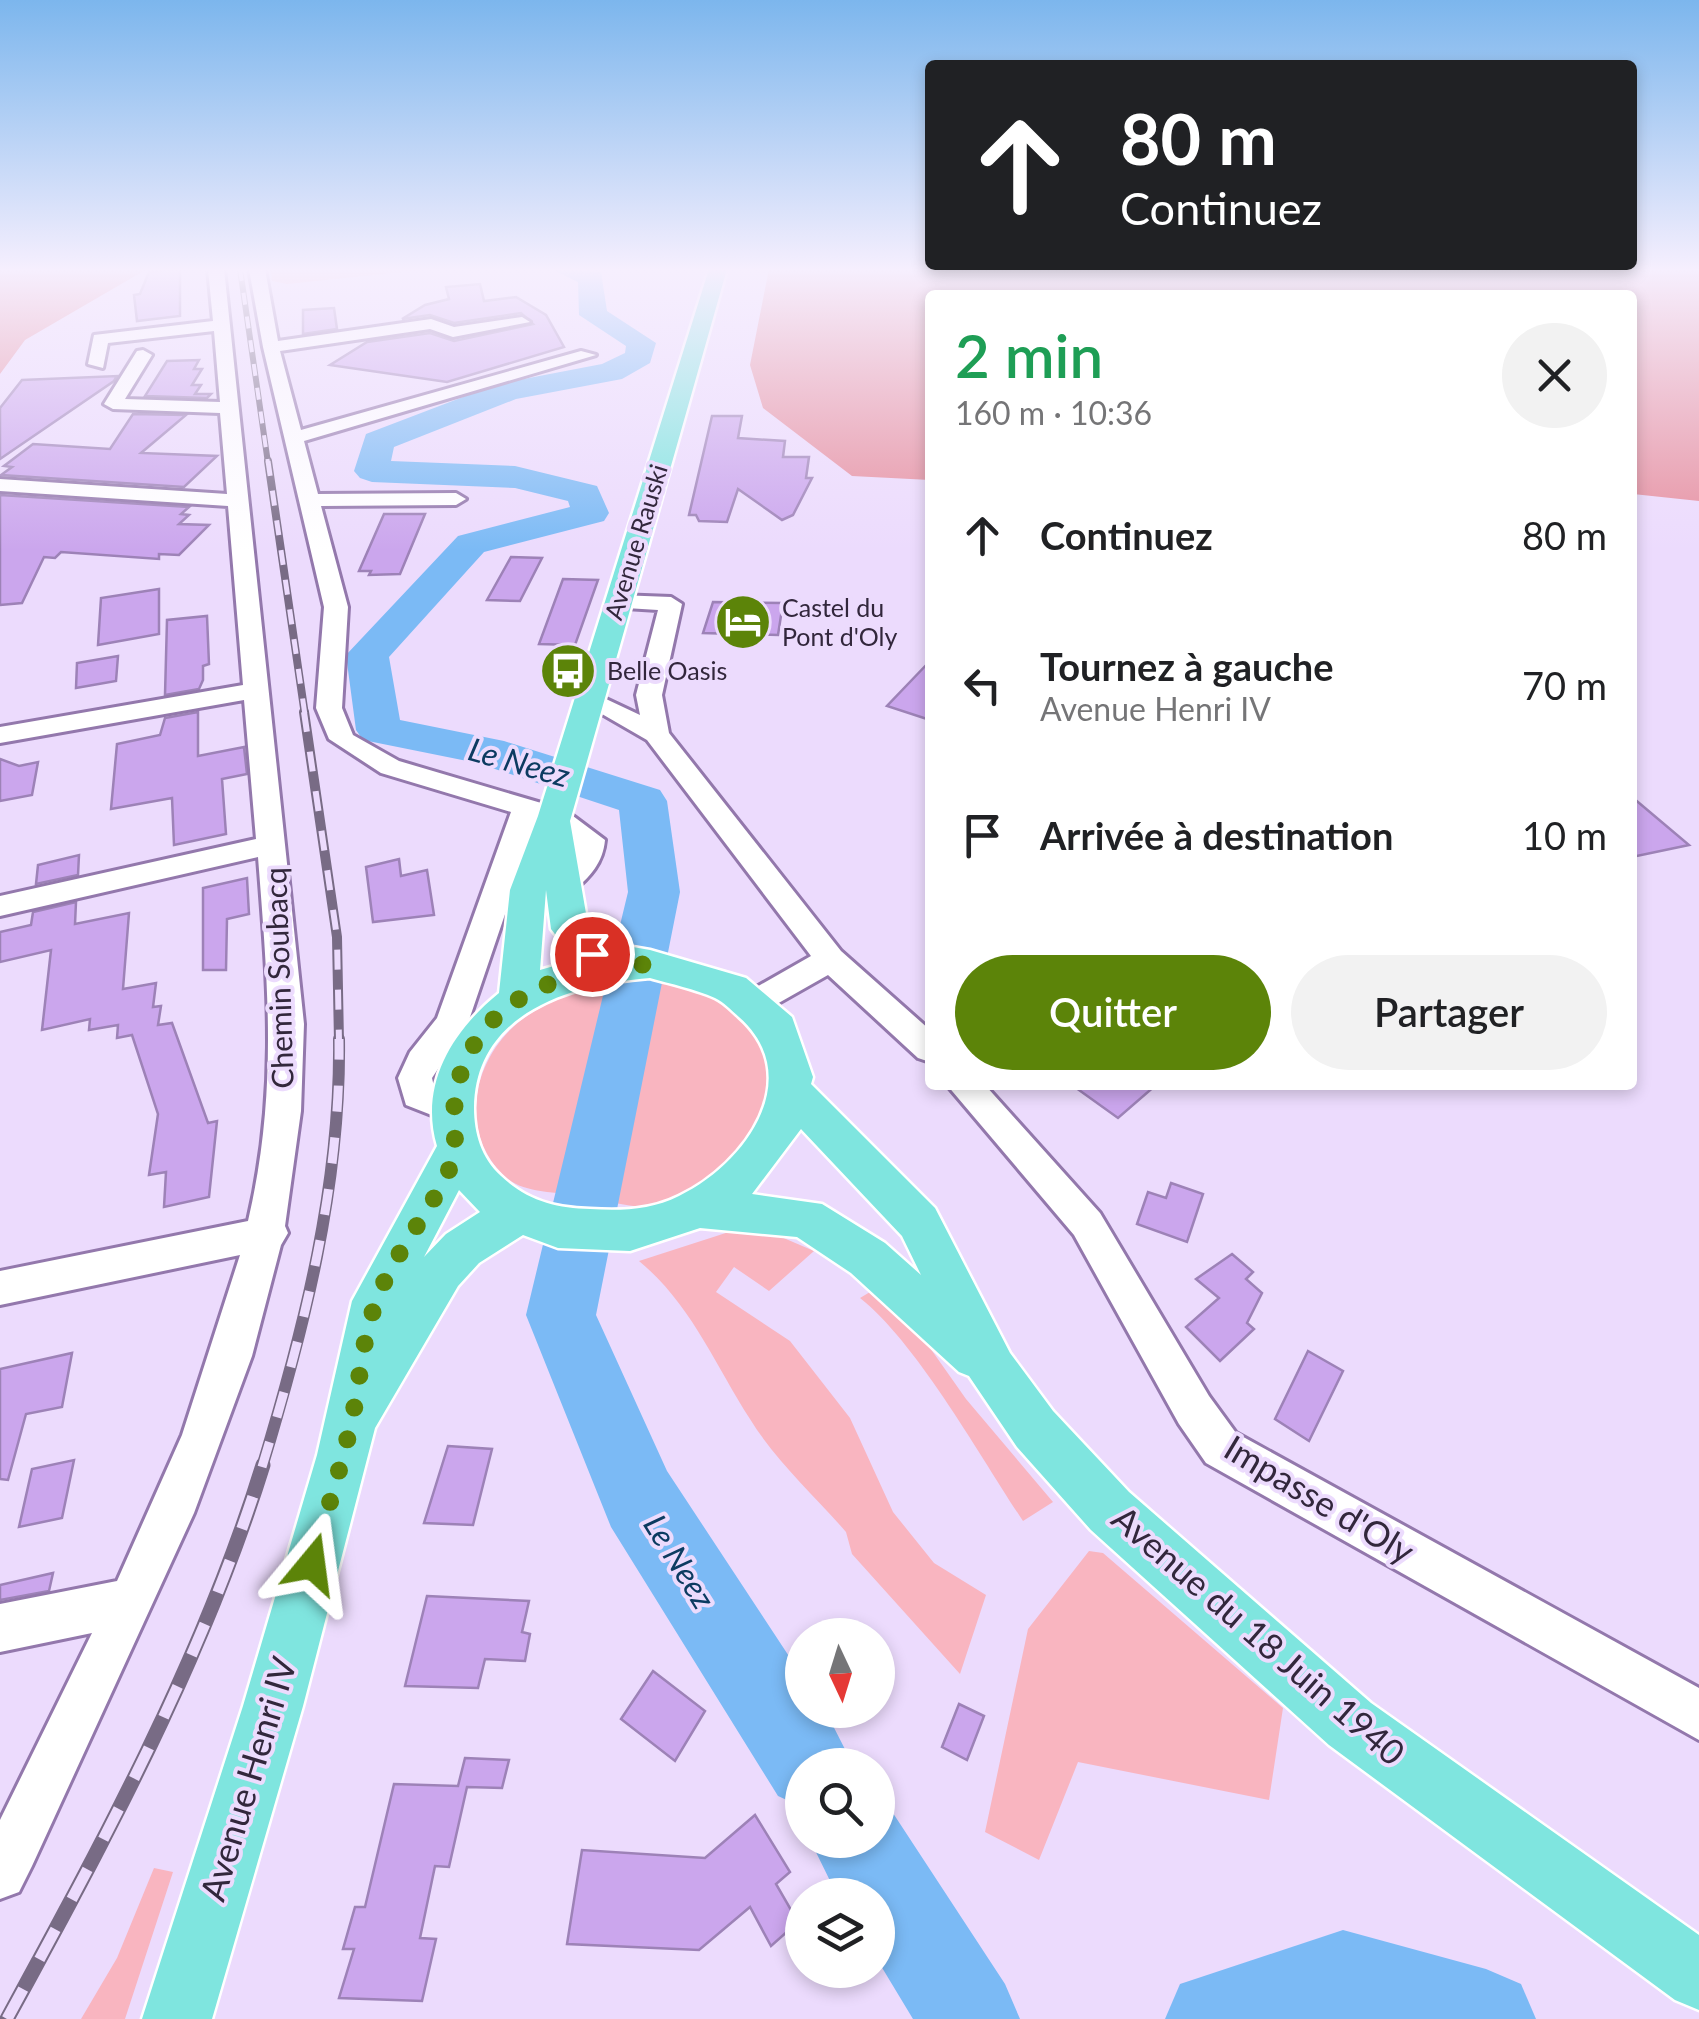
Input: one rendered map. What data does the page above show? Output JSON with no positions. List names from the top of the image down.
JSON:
{
  "streets": {
    "main road": ["Avenue Rauski", "Avenue du 18 Juin 1940", "Avenue Henri IV"],
    "street": ["Chemin Soubacq", "Impasse d'Oly"]
  },
  "crossings": [
    ["Avenue Rauski", "Avenue du 18 Juin 1940"],
    ["Avenue Rauski", "Avenue Henri IV"],
    ["Avenue du 18 Juin 1940", "Avenue Henri IV"]
  ],
  "water": ["Le Neez"],
  "places": {
    "hotel": ["Castel du Pont d'Oly"],
    "bus stop": ["Belle Oasis"]
  },
  "north": "bottom",
  "page": {
    "turn": ["80 m", "Continuez"],
    "heading": ["2 min", "160 m · 10:36"],
    "list": [
      {
        "name": "Continuez",
        "value": "80 m"
      },
      {
        "name": "Tournez à gauche",
        "note": "Avenue Henri IV",
        "value": "70 m"
      },
      {
        "name": "Arrivée à destination",
        "value": "10 m"
      }
    ],
    "buttons": ["Quitter", "Partager"]
  }
}
